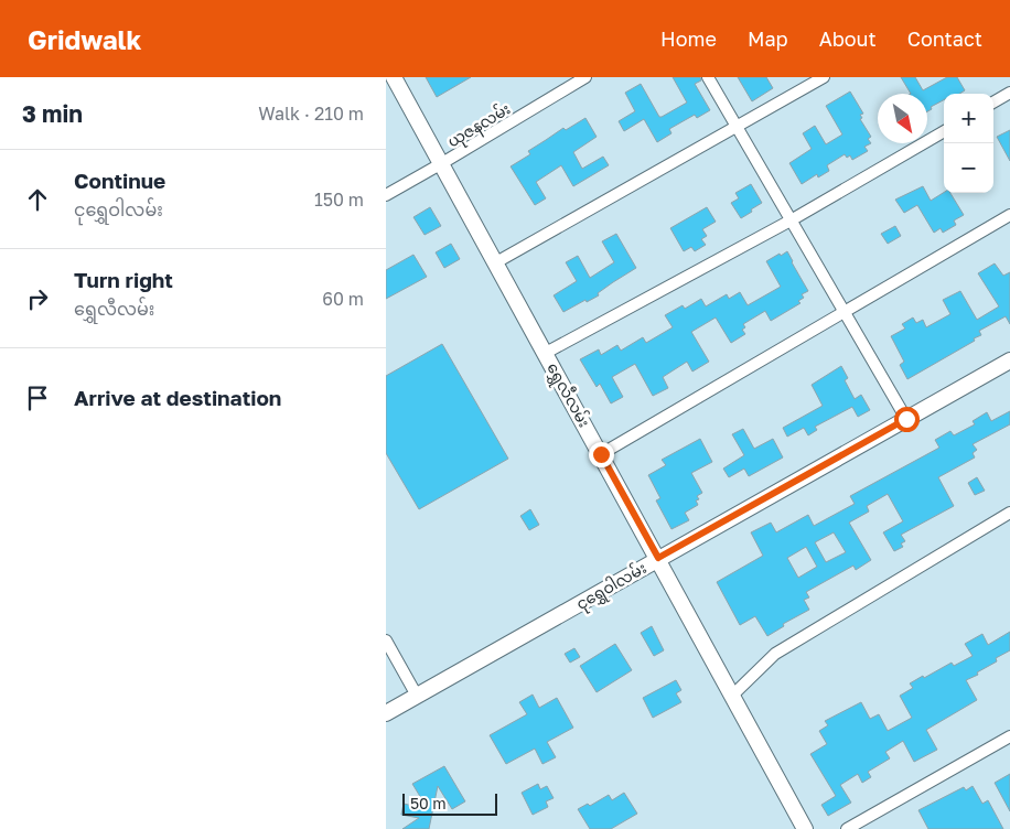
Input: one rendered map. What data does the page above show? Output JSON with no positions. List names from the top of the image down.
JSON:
{
  "streets": {
    "street": ["ယုဇနလမ်း", "ရွှေလီလမ်း", "ငုရွှေဝါလမ်း"]
  },
  "crossings": [
    ["ယုဇနလမ်း", "ရွှေလီလမ်း"],
    ["ရွှေလီလမ်း", "ငုရွှေဝါလမ်း"]
  ],
  "scale_bar": "50 m",
  "north": "bottom right",
  "page": {
    "header": "Gridwalk",
    "nav": [
      "Home",
      "Map",
      "About",
      "Contact"
    ],
    "heading": ["3 min", "Walk · 210 m"],
    "map_buttons": ["+", "−"],
    "list": [
      ["Continue", "ငုရွှေဝါလမ်း", "150 m"],
      ["Turn right", "ရွှေလီလမ်း", "60 m"],
      "Arrive at destination"
    ],
    "scale": "50 m"
  }
}
